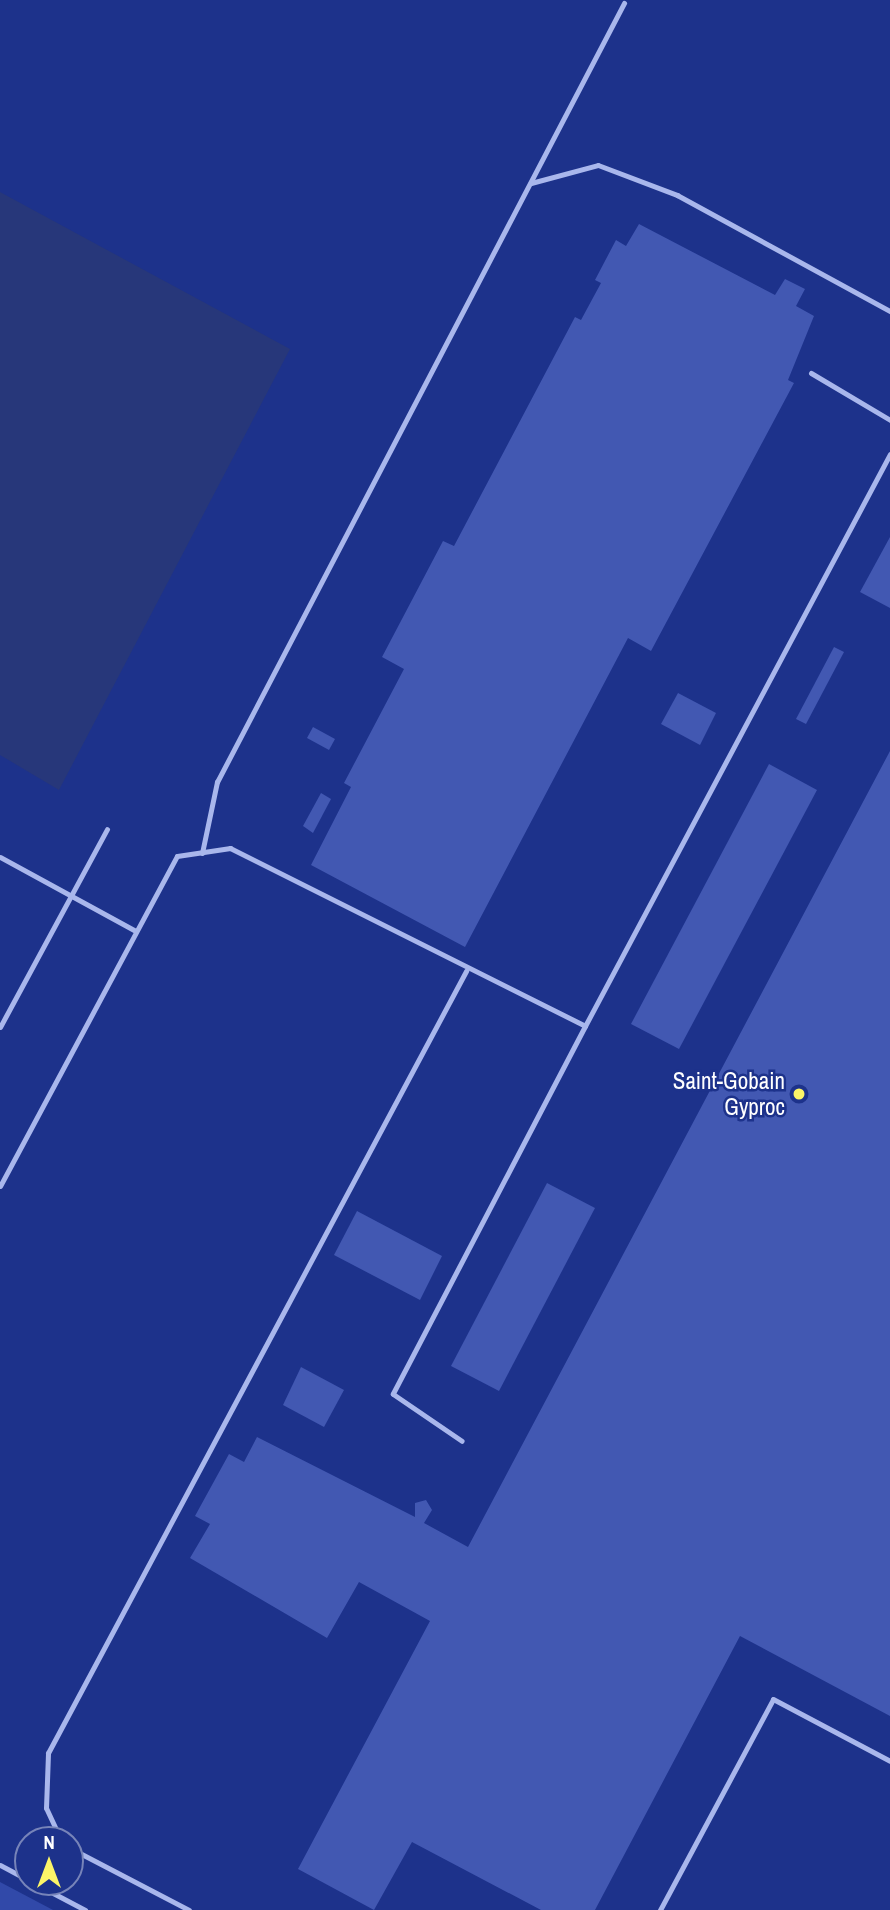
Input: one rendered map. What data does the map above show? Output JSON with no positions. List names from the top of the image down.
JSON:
{
  "places": ["Saint-Gobain Gyproc"],
  "north": "top"
}
